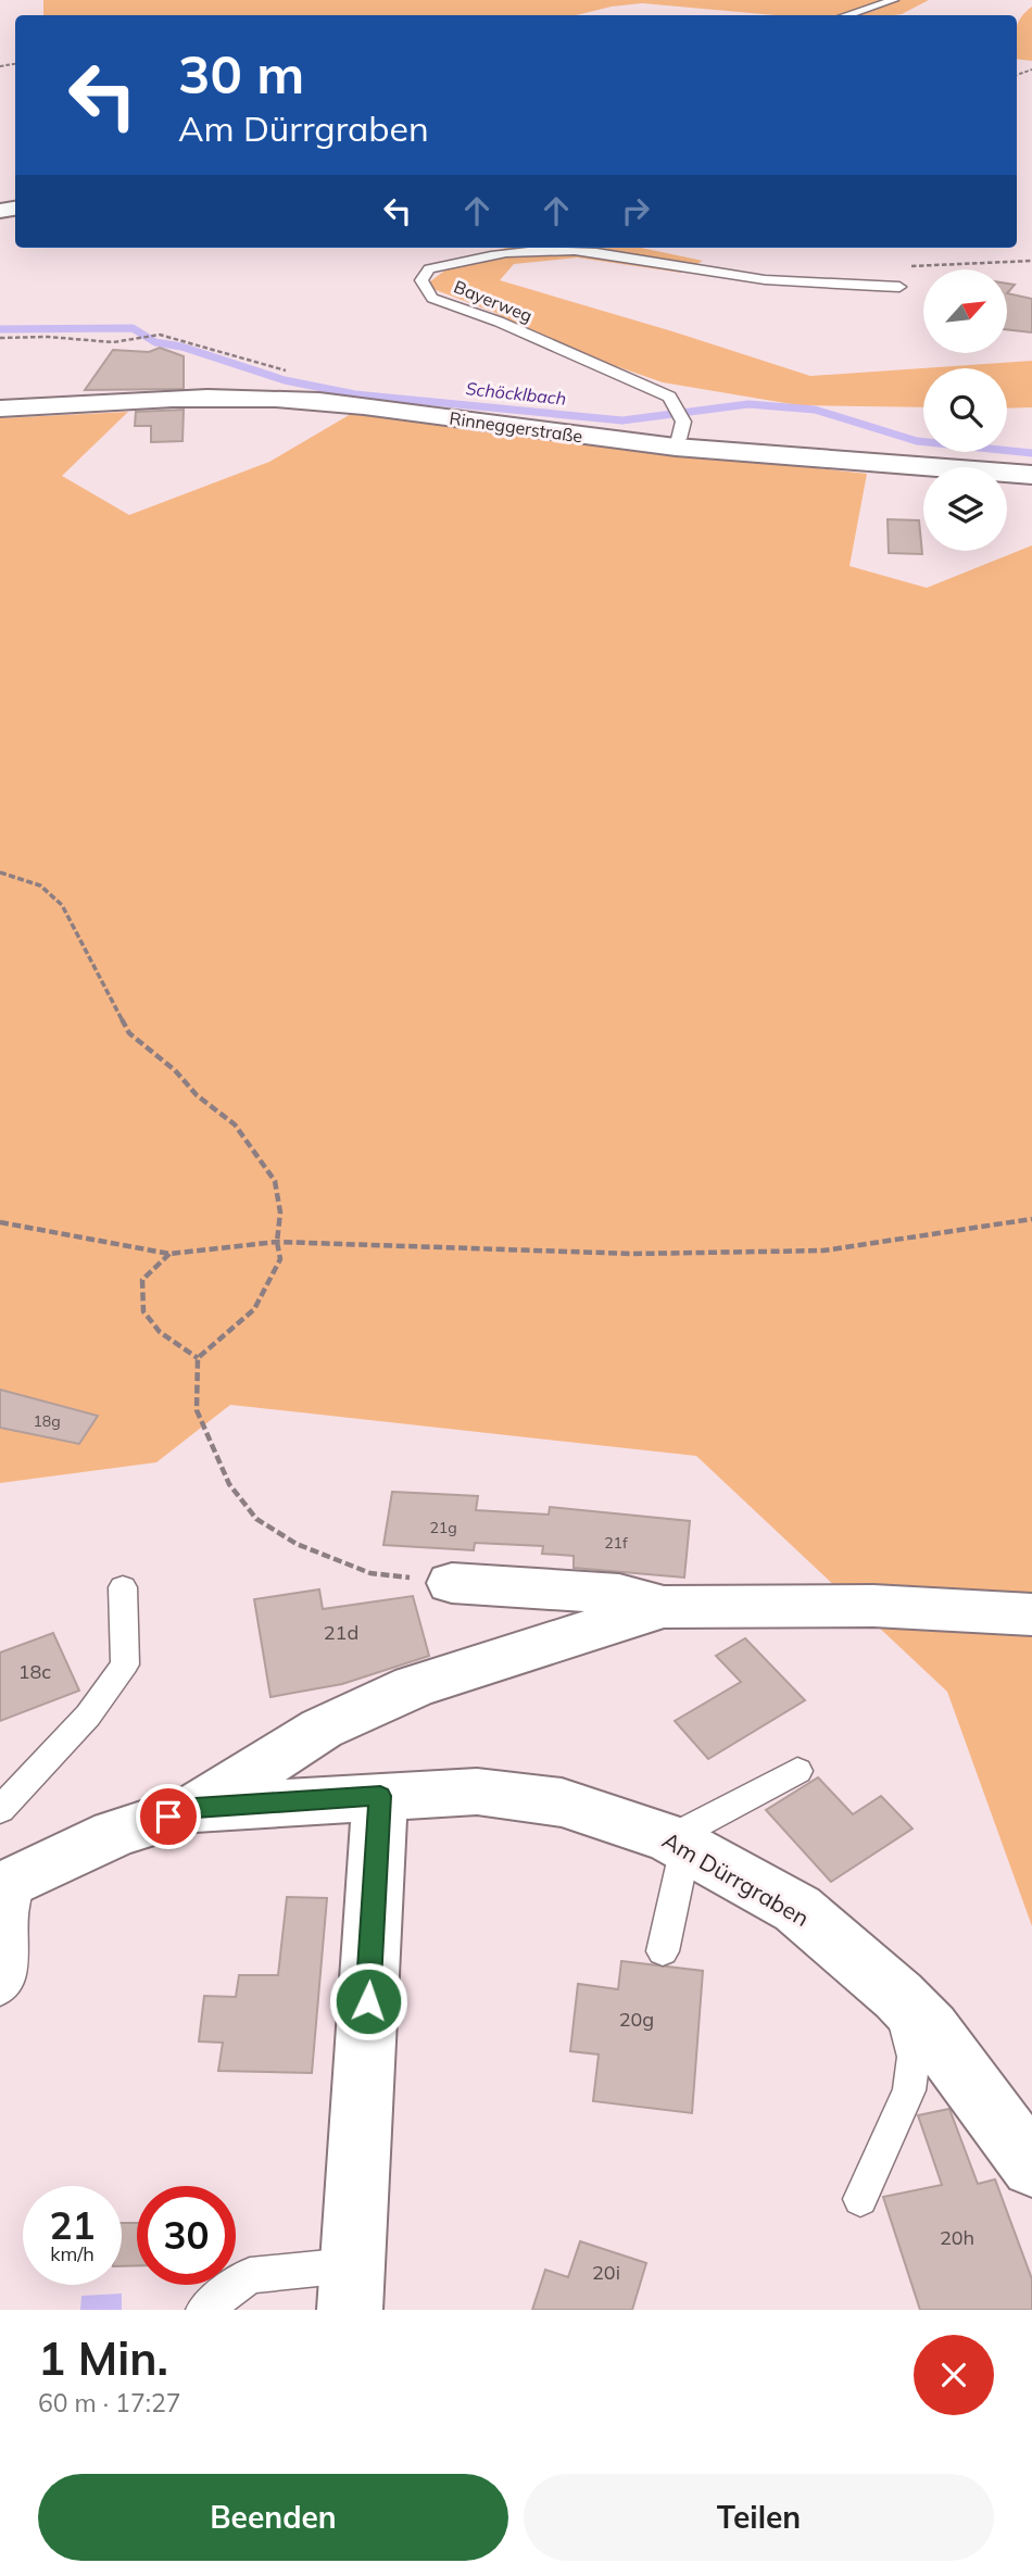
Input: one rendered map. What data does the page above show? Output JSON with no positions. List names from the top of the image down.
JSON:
{
  "streets": {
    "street": ["Rinneggerstraße", "Am Dürrgraben"],
    "lane": ["Bayerweg"]
  },
  "water": ["Schöcklbach"],
  "house_numbers": [
    "18g",
    "21g",
    "21f",
    "21d",
    "18c",
    "20g",
    "20h",
    "20i"
  ],
  "north": "top right",
  "page": {
    "turn": ["30 m", "Am Dürrgraben"],
    "speed": "21 km/h",
    "limit": "30",
    "heading": ["1 Min.", "60 m · 17:27"],
    "buttons": ["Beenden", "Teilen"]
  }
}
